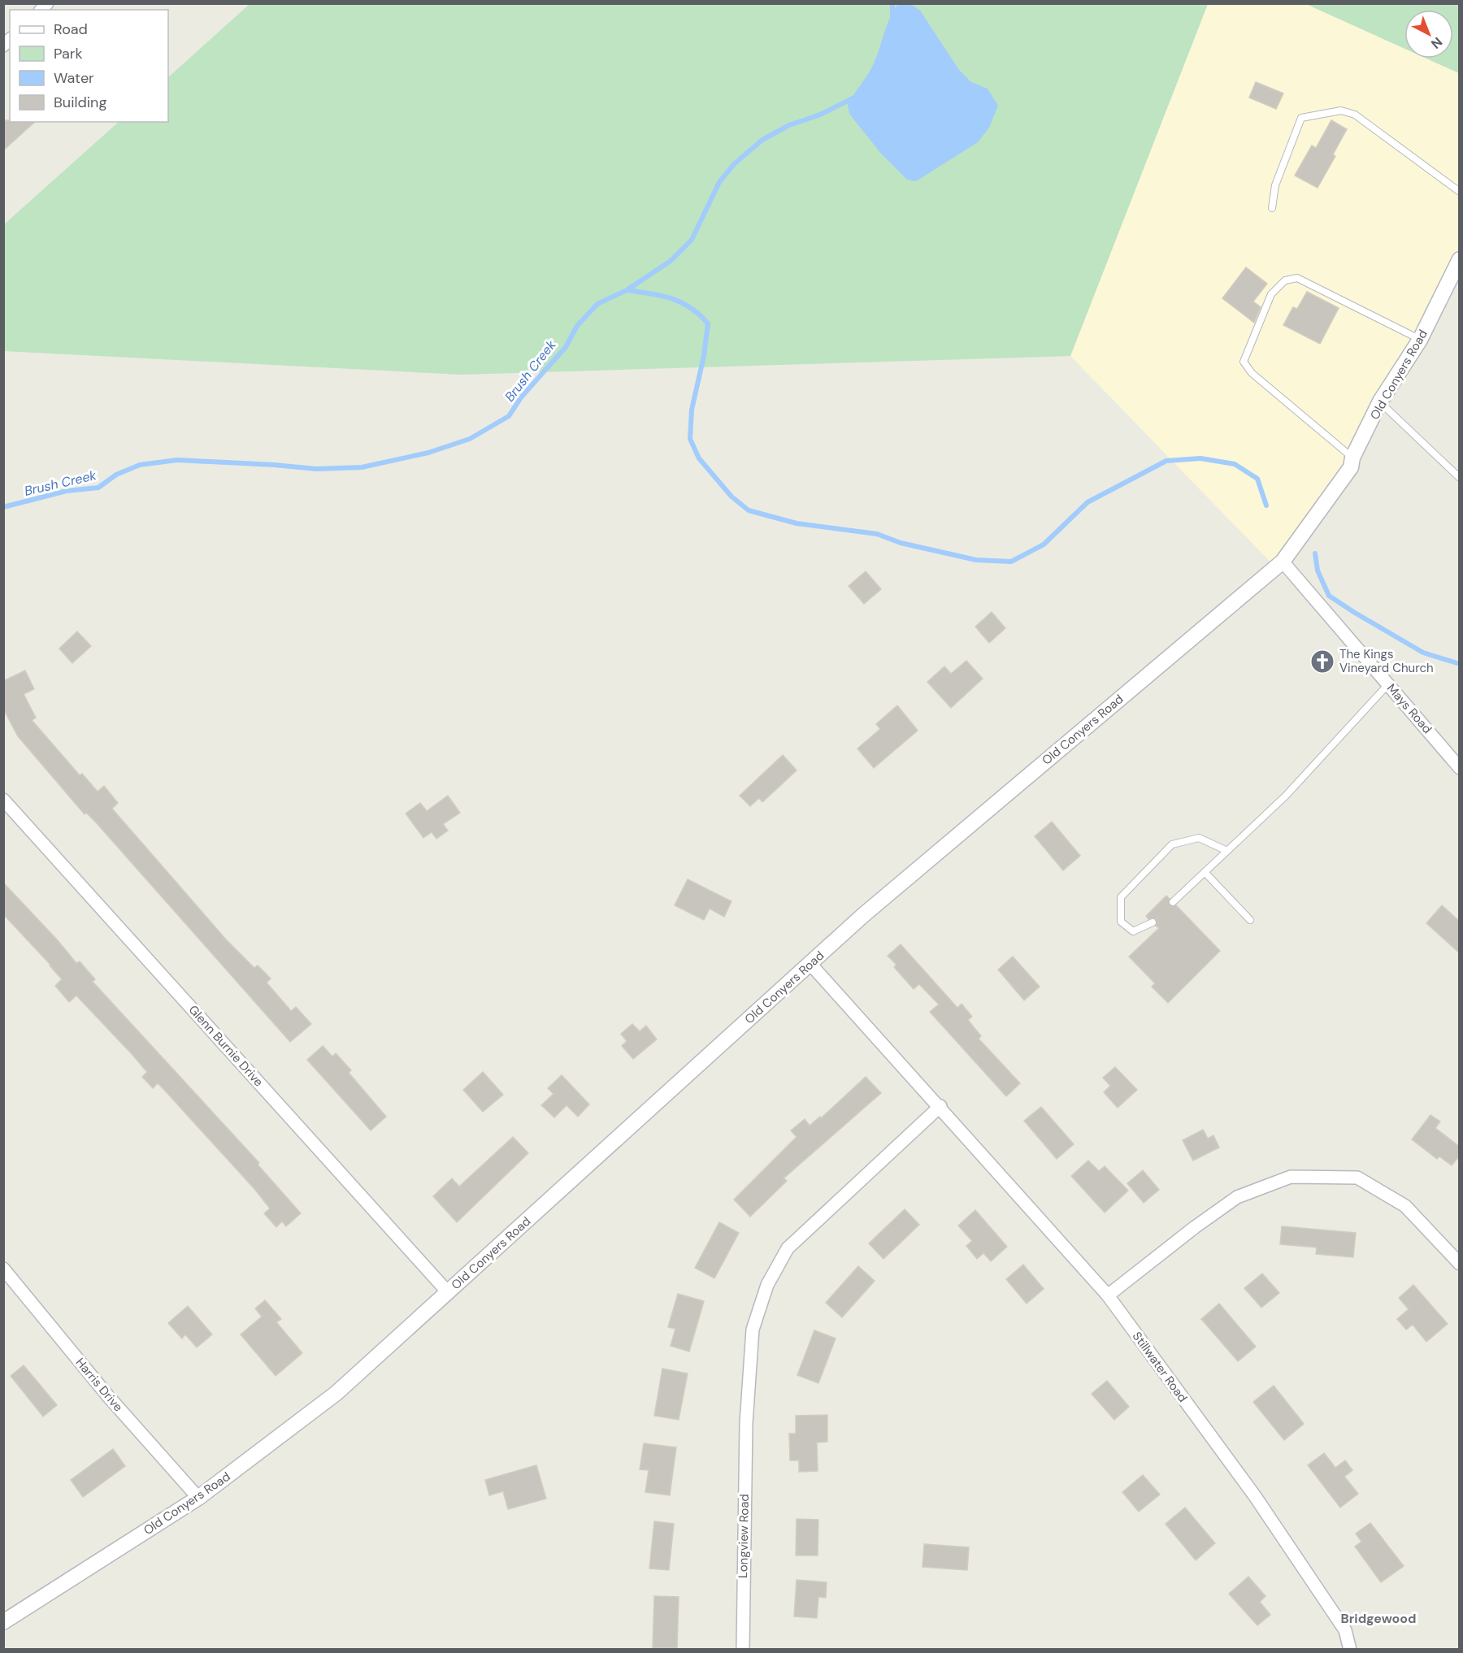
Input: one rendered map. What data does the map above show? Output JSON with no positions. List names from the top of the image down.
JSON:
{
  "streets": {
    "street": [
      "Old Conyers Road",
      "Mays Road",
      "Glenn Burnie Drive",
      "Stillwater Road",
      "Harris Drive",
      "Longview Road"
    ]
  },
  "crossings": [
    ["Old Conyers Road", "Mays Road"],
    ["Old Conyers Road", "Glenn Burnie Drive"],
    ["Old Conyers Road", "Stillwater Road"],
    ["Old Conyers Road", "Harris Drive"],
    ["Stillwater Road", "Longview Road"]
  ],
  "districts": ["Bridgewood"],
  "water": ["Brush Creek"],
  "places": {
    "church": ["The Kings Vineyard Church"]
  },
  "legend": [
    "Road",
    "Park",
    "Water",
    "Building"
  ],
  "north": "bottom right"
}
